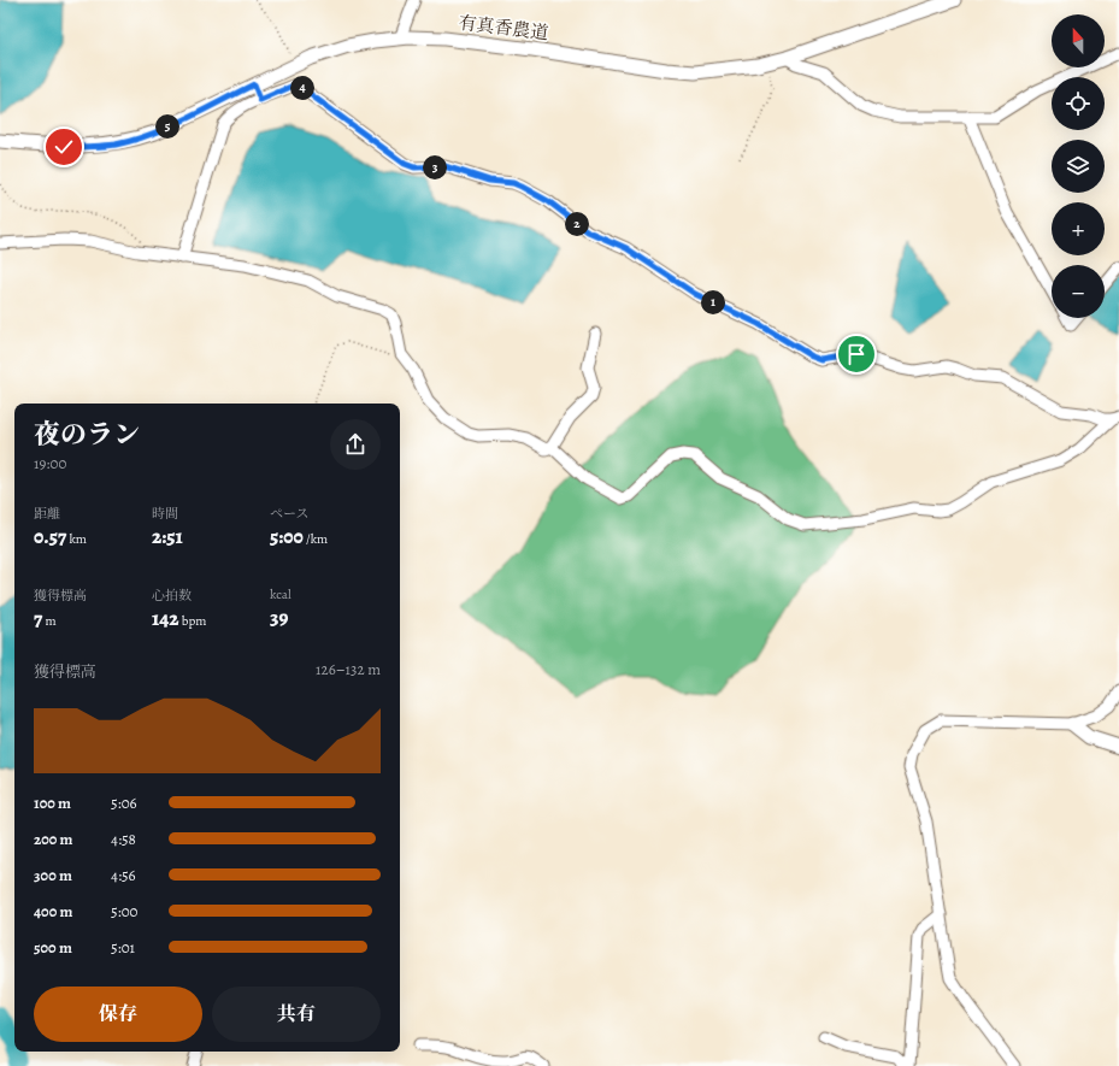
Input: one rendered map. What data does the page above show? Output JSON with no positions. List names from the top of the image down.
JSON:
{
  "streets": {
    "street": ["有真香農道"]
  },
  "north": "top",
  "page": {
    "map_buttons": ["+", "−"],
    "pins": [
      "4",
      "5",
      "3",
      "2",
      "1"
    ],
    "heading": ["夜のラン", "19:00"],
    "stats": [
      ["距離", "0.57 km"],
      ["時間", "2:51"],
      ["ペース", "5:00 /km"],
      ["獲得標高", "7 m"],
      ["心拍数", "142 bpm"],
      ["kcal", "39"]
    ],
    "chart": ["獲得標高", "126–132 m"],
    "list": [
      {
        "name": "100 m",
        "note": "5:06"
      },
      {
        "name": "200 m",
        "note": "4:58"
      },
      {
        "name": "300 m",
        "note": "4:56"
      },
      {
        "name": "400 m",
        "note": "5:00"
      },
      {
        "name": "500 m",
        "note": "5:01"
      }
    ],
    "buttons": ["保存", "共有"]
  }
}
